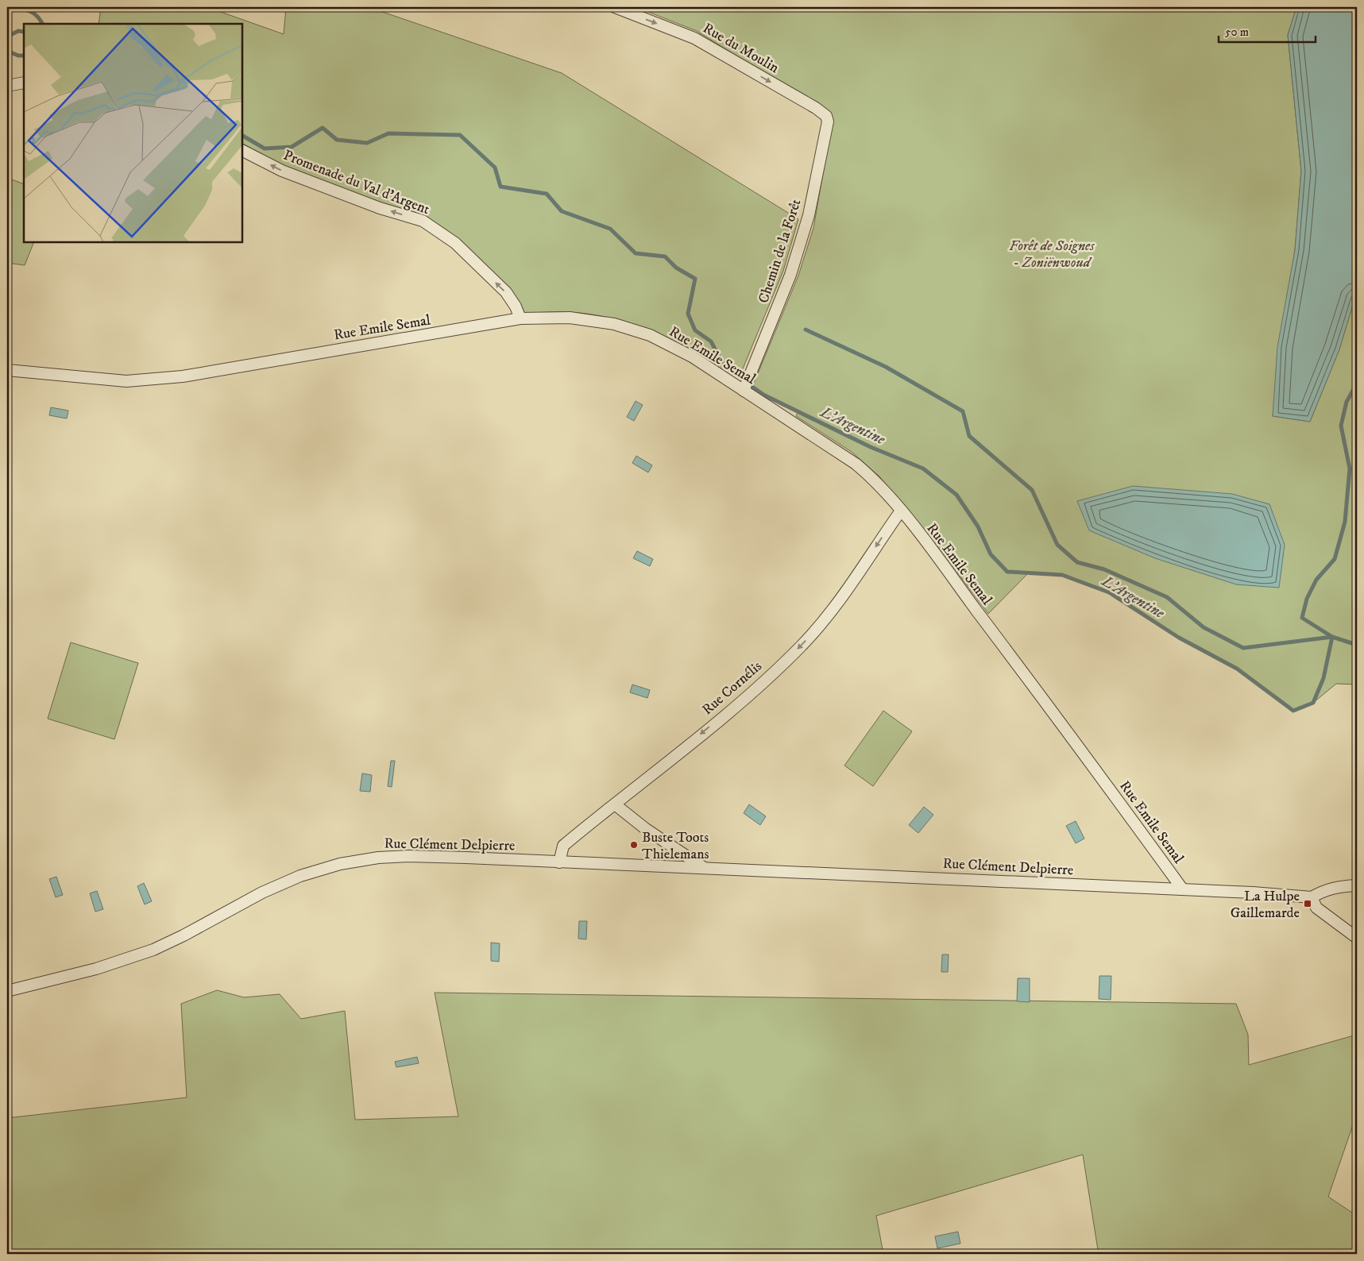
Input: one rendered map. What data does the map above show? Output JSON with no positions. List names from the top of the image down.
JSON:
{
  "streets": {
    "street": [
      "Rue du Moulin",
      "Promenade du Val d'Argent",
      "Chemin de la Forêt",
      "Rue Emile Semal",
      "Rue Cornélis",
      "Rue Clément Delpierre"
    ]
  },
  "crossings": [
    ["Rue du Moulin", "Chemin de la Forêt"],
    ["Promenade du Val d'Argent", "Rue Emile Semal"],
    ["Chemin de la Forêt", "Rue Emile Semal"],
    ["Rue Emile Semal", "Rue Cornélis"],
    ["Rue Emile Semal", "Rue Clément Delpierre"],
    ["Rue Cornélis", "Rue Clément Delpierre"]
  ],
  "one_way": ["Rue du Moulin", "Promenade du Val d'Argent", "Rue Cornélis"],
  "water": ["L'Argentine"],
  "parks": ["Forêt de Soignes - Zoniënwoud"],
  "places": {
    "other": ["Buste Toots Thielemans"],
    "transit": ["La Hulpe Gaillemarde"]
  },
  "scale_bar": "50 m"
}
